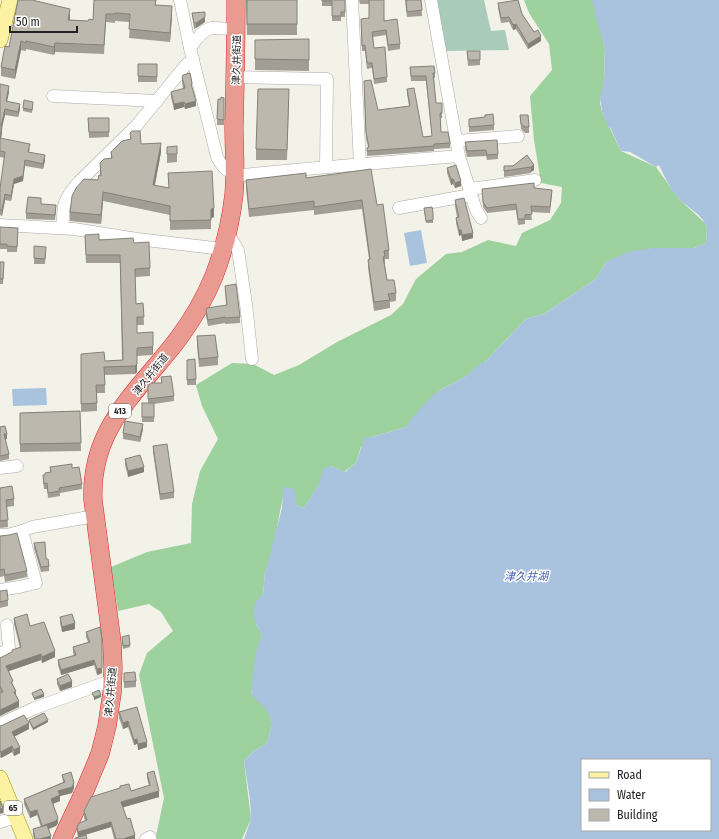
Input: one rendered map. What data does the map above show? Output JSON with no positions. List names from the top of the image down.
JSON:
{
  "streets": {
    "highway": ["津久井街道", "413"],
    "main road": ["65"]
  },
  "water": ["津久井湖"],
  "legend": ["Road", "Water", "Building"],
  "scale_bar": "50 m"
}
